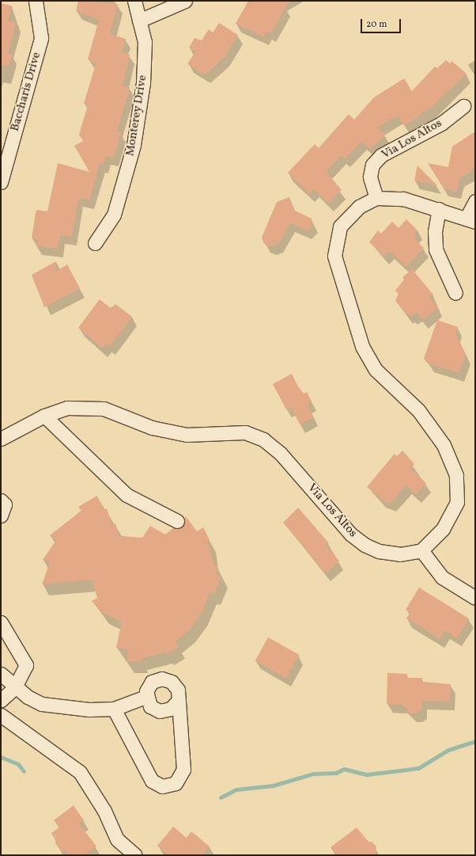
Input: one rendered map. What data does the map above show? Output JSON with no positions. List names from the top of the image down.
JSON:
{
  "streets": {
    "street": ["Baccharis Drive", "Monterey Drive", "Via Los Altos"]
  },
  "scale_bar": "20 m"
}
